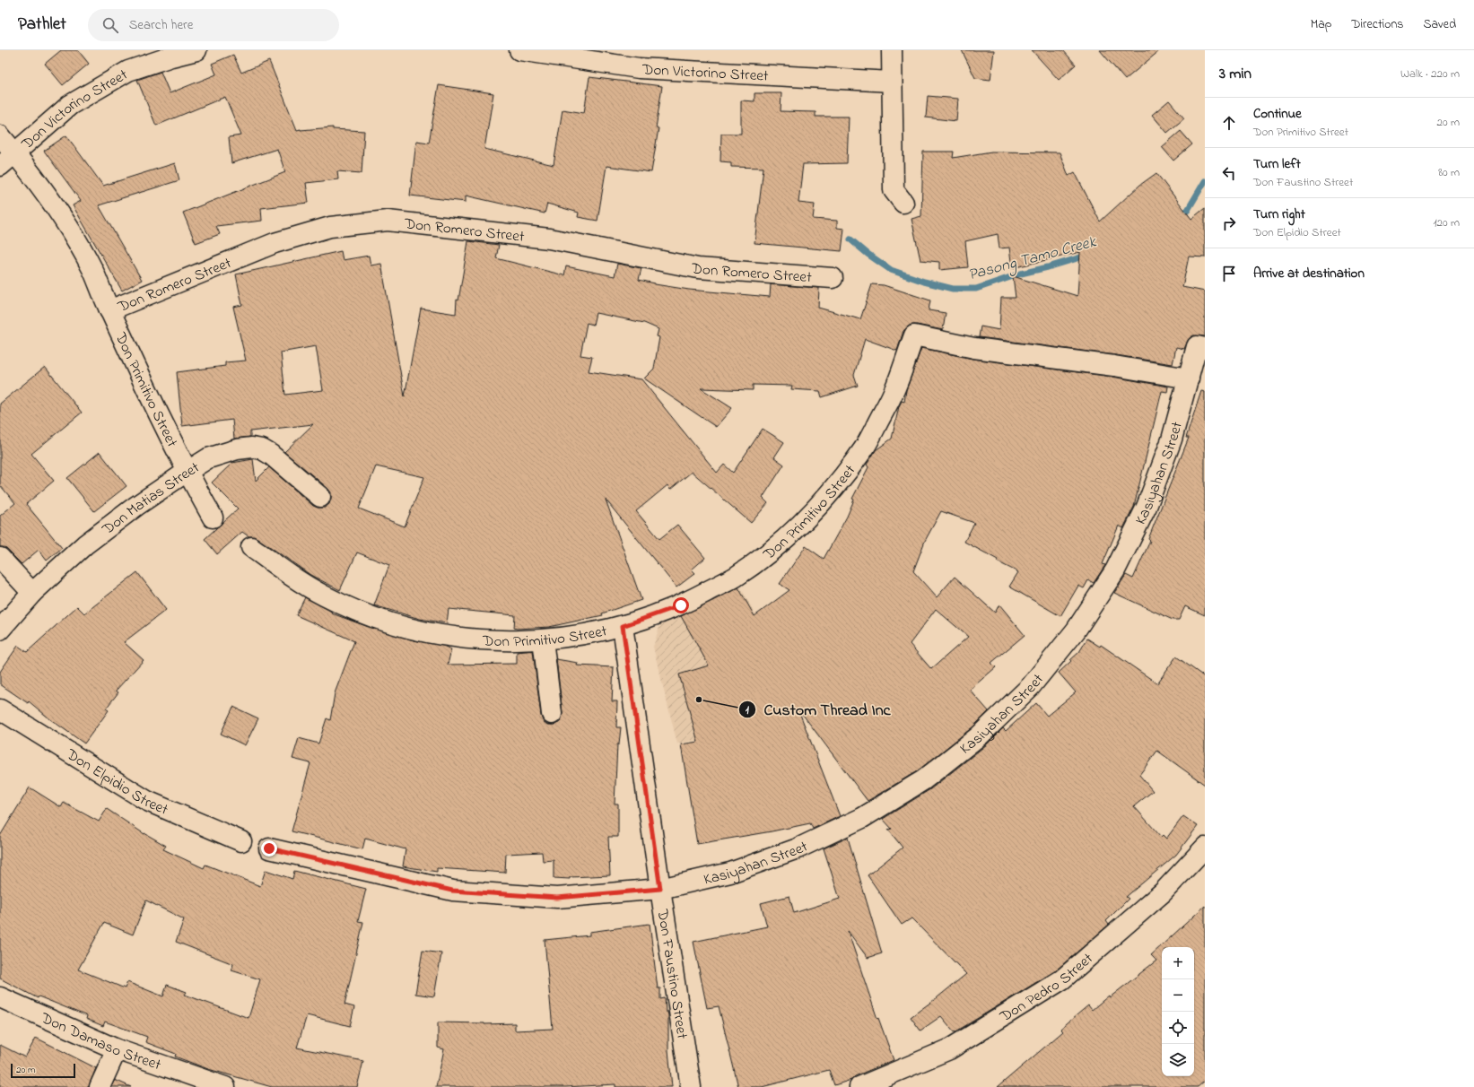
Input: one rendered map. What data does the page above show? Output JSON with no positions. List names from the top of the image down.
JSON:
{
  "streets": {
    "street": [
      "Don Victorino Street",
      "Don Romero Street",
      "Don Primitivo Street",
      "Kasiyahan Street",
      "Don Matias Street",
      "Don Elpidio Street",
      "Don Faustino Street",
      "Don Pedro Street",
      "Don Damaso Street"
    ]
  },
  "crossings": [
    ["Don Victorino Street", "Don Primitivo Street"],
    ["Don Romero Street", "Don Primitivo Street"],
    ["Don Primitivo Street", "Kasiyahan Street"],
    ["Don Primitivo Street", "Don Matias Street"],
    ["Don Primitivo Street", "Don Faustino Street"],
    ["Kasiyahan Street", "Don Faustino Street"]
  ],
  "water": ["Pasong Tamo Creek"],
  "places": ["Custom Thread Inc"],
  "scale_bar": "20 m",
  "page": {
    "header": "Pathlet",
    "search": "Search here",
    "nav": ["Map", "Directions", "Saved"],
    "heading": ["3 min", "Walk · 220 m"],
    "list": [
      ["Continue", "Don Primitivo Street", "20 m"],
      ["Turn left", "Don Faustino Street", "80 m"],
      ["Turn right", "Don Elpidio Street", "120 m"],
      "Arrive at destination"
    ],
    "map_buttons": ["+", "−"],
    "scale": "20 m"
  }
}
